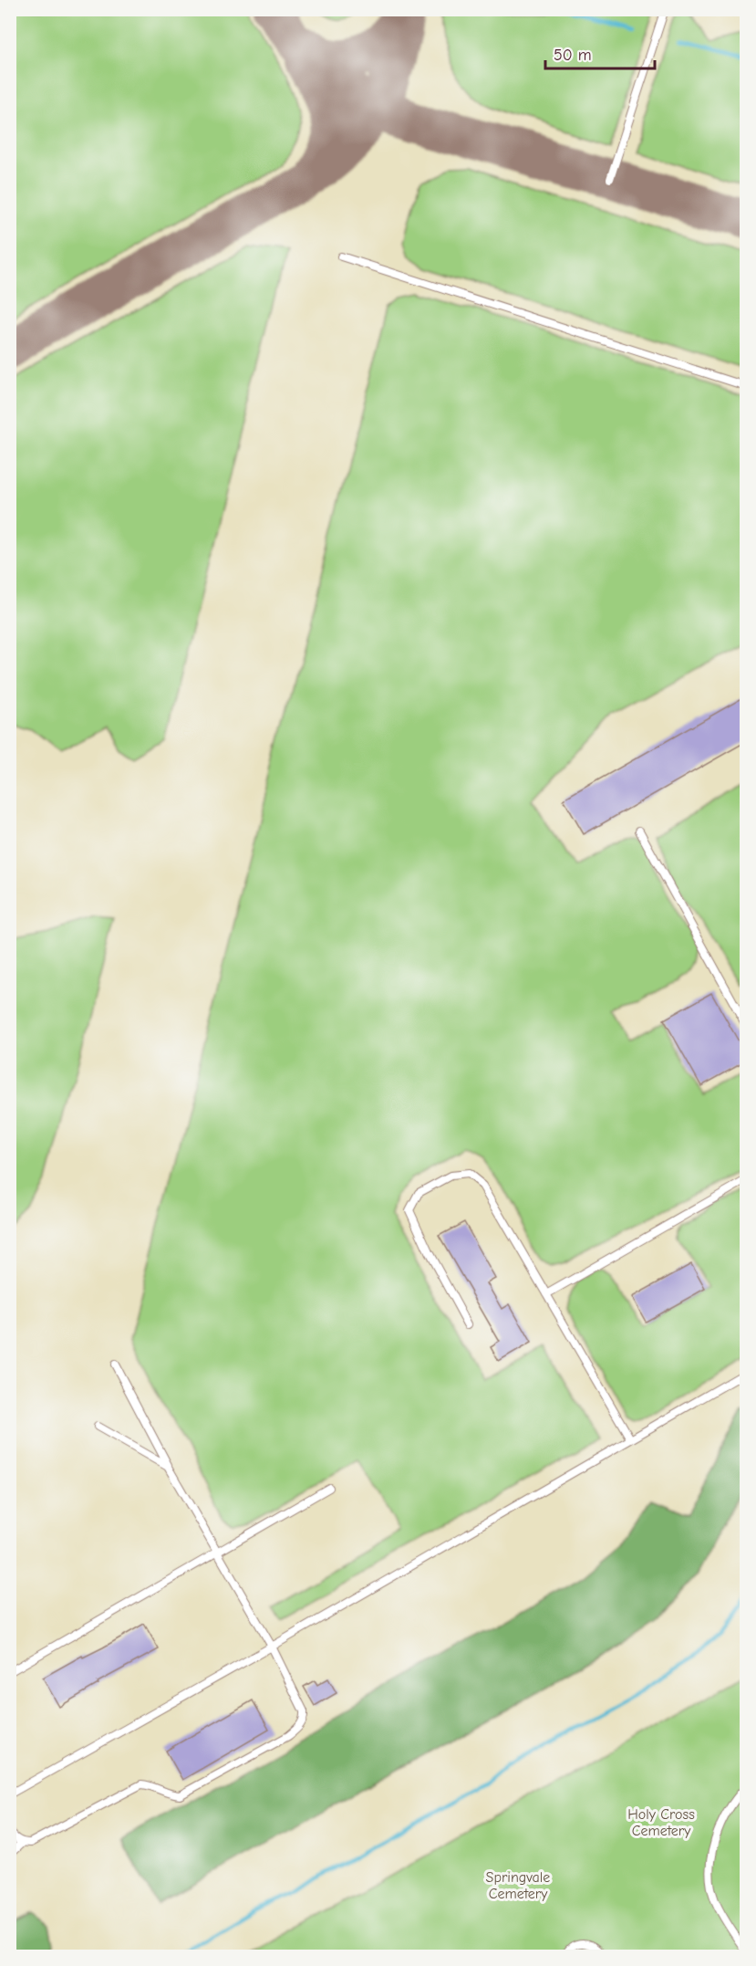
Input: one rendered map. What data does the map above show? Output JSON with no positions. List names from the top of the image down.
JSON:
{
  "parks": ["Holy Cross Cemetery", "Springvale Cemetery"],
  "scale_bar": "50 m"
}
